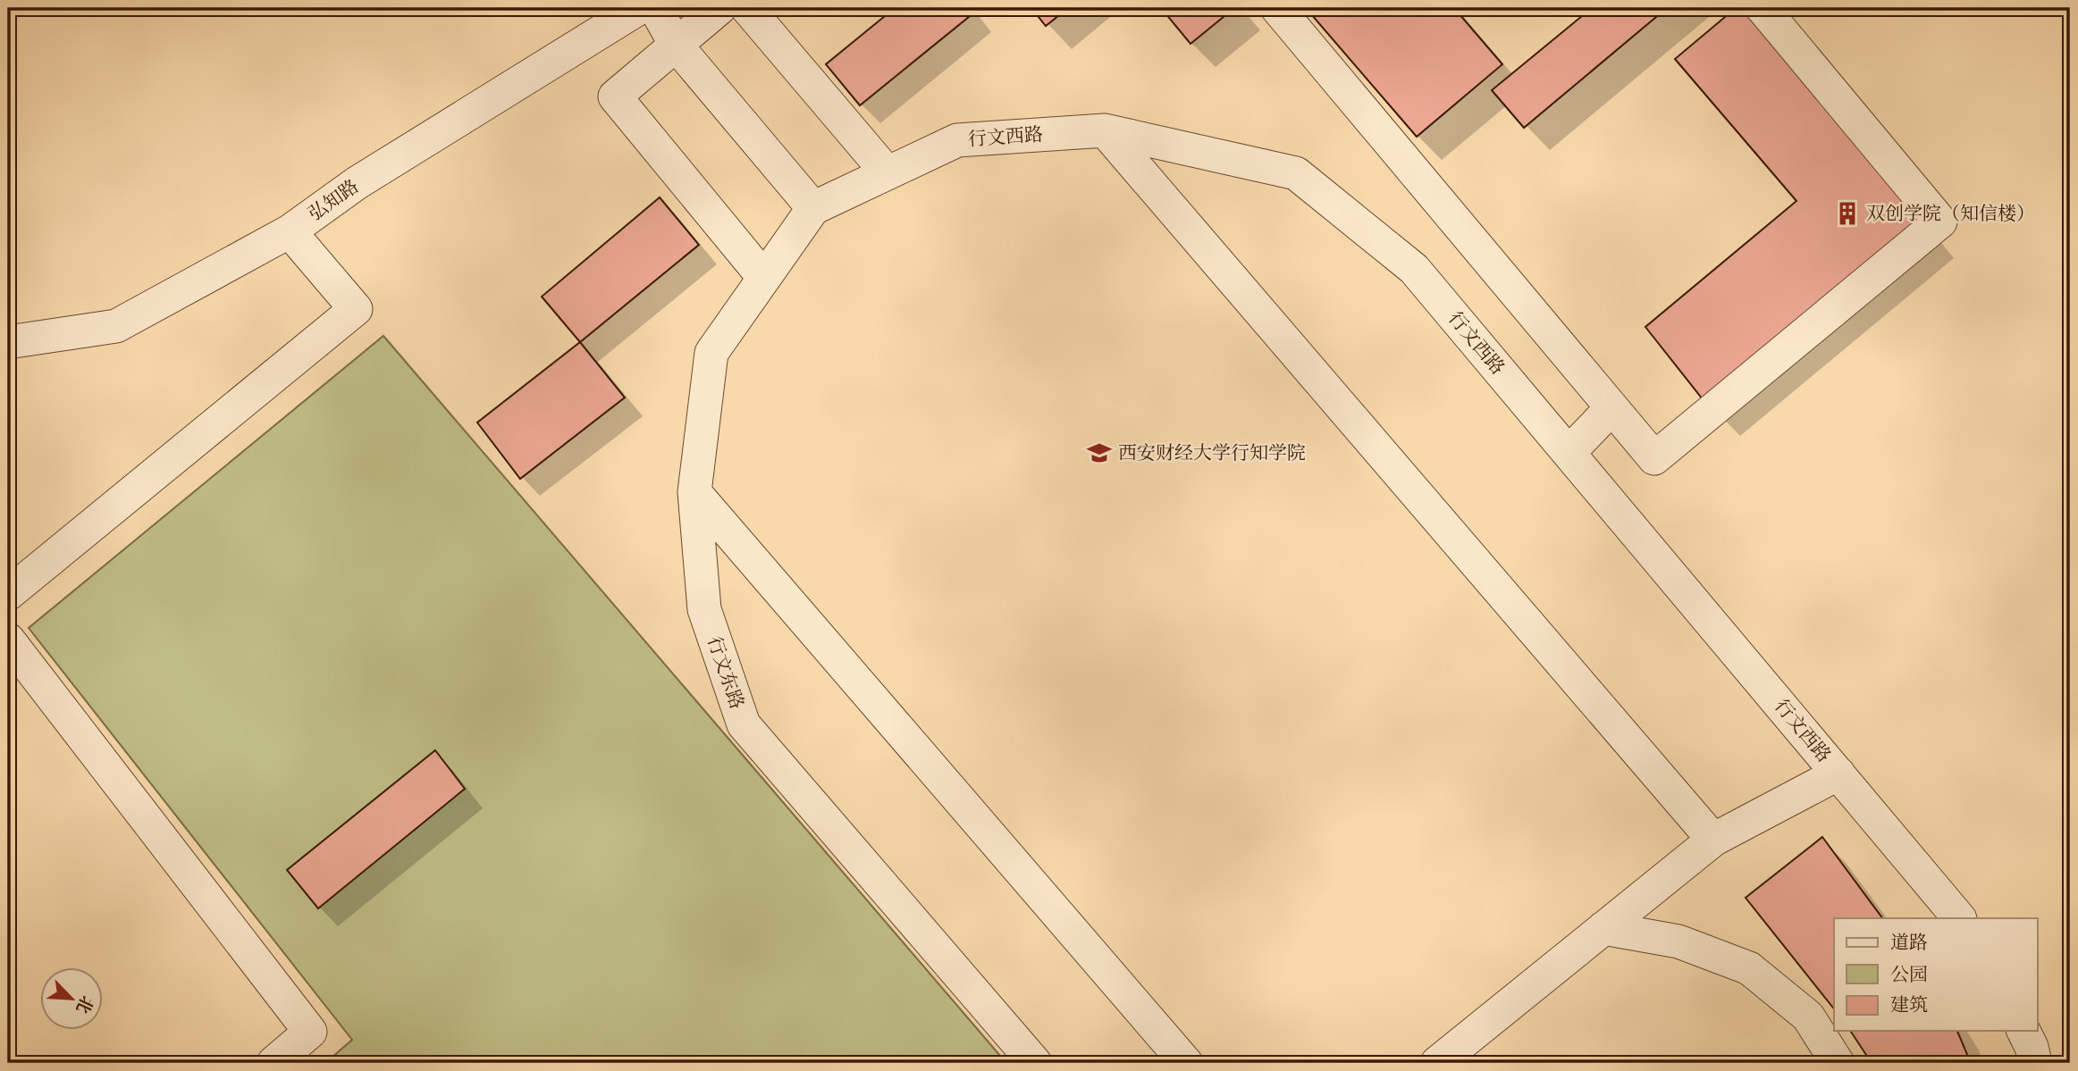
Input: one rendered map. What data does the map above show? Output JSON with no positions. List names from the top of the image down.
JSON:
{
  "streets": {
    "street": ["行文西路", "弘知路", "行文东路"]
  },
  "crossings": [
    ["行文西路", "行文东路"]
  ],
  "places": {
    "building": ["双创学院（知信楼）"],
    "school or university": ["西安财经大学行知学院"]
  },
  "legend": ["道路", "公园", "建筑"],
  "north": "bottom right"
}
